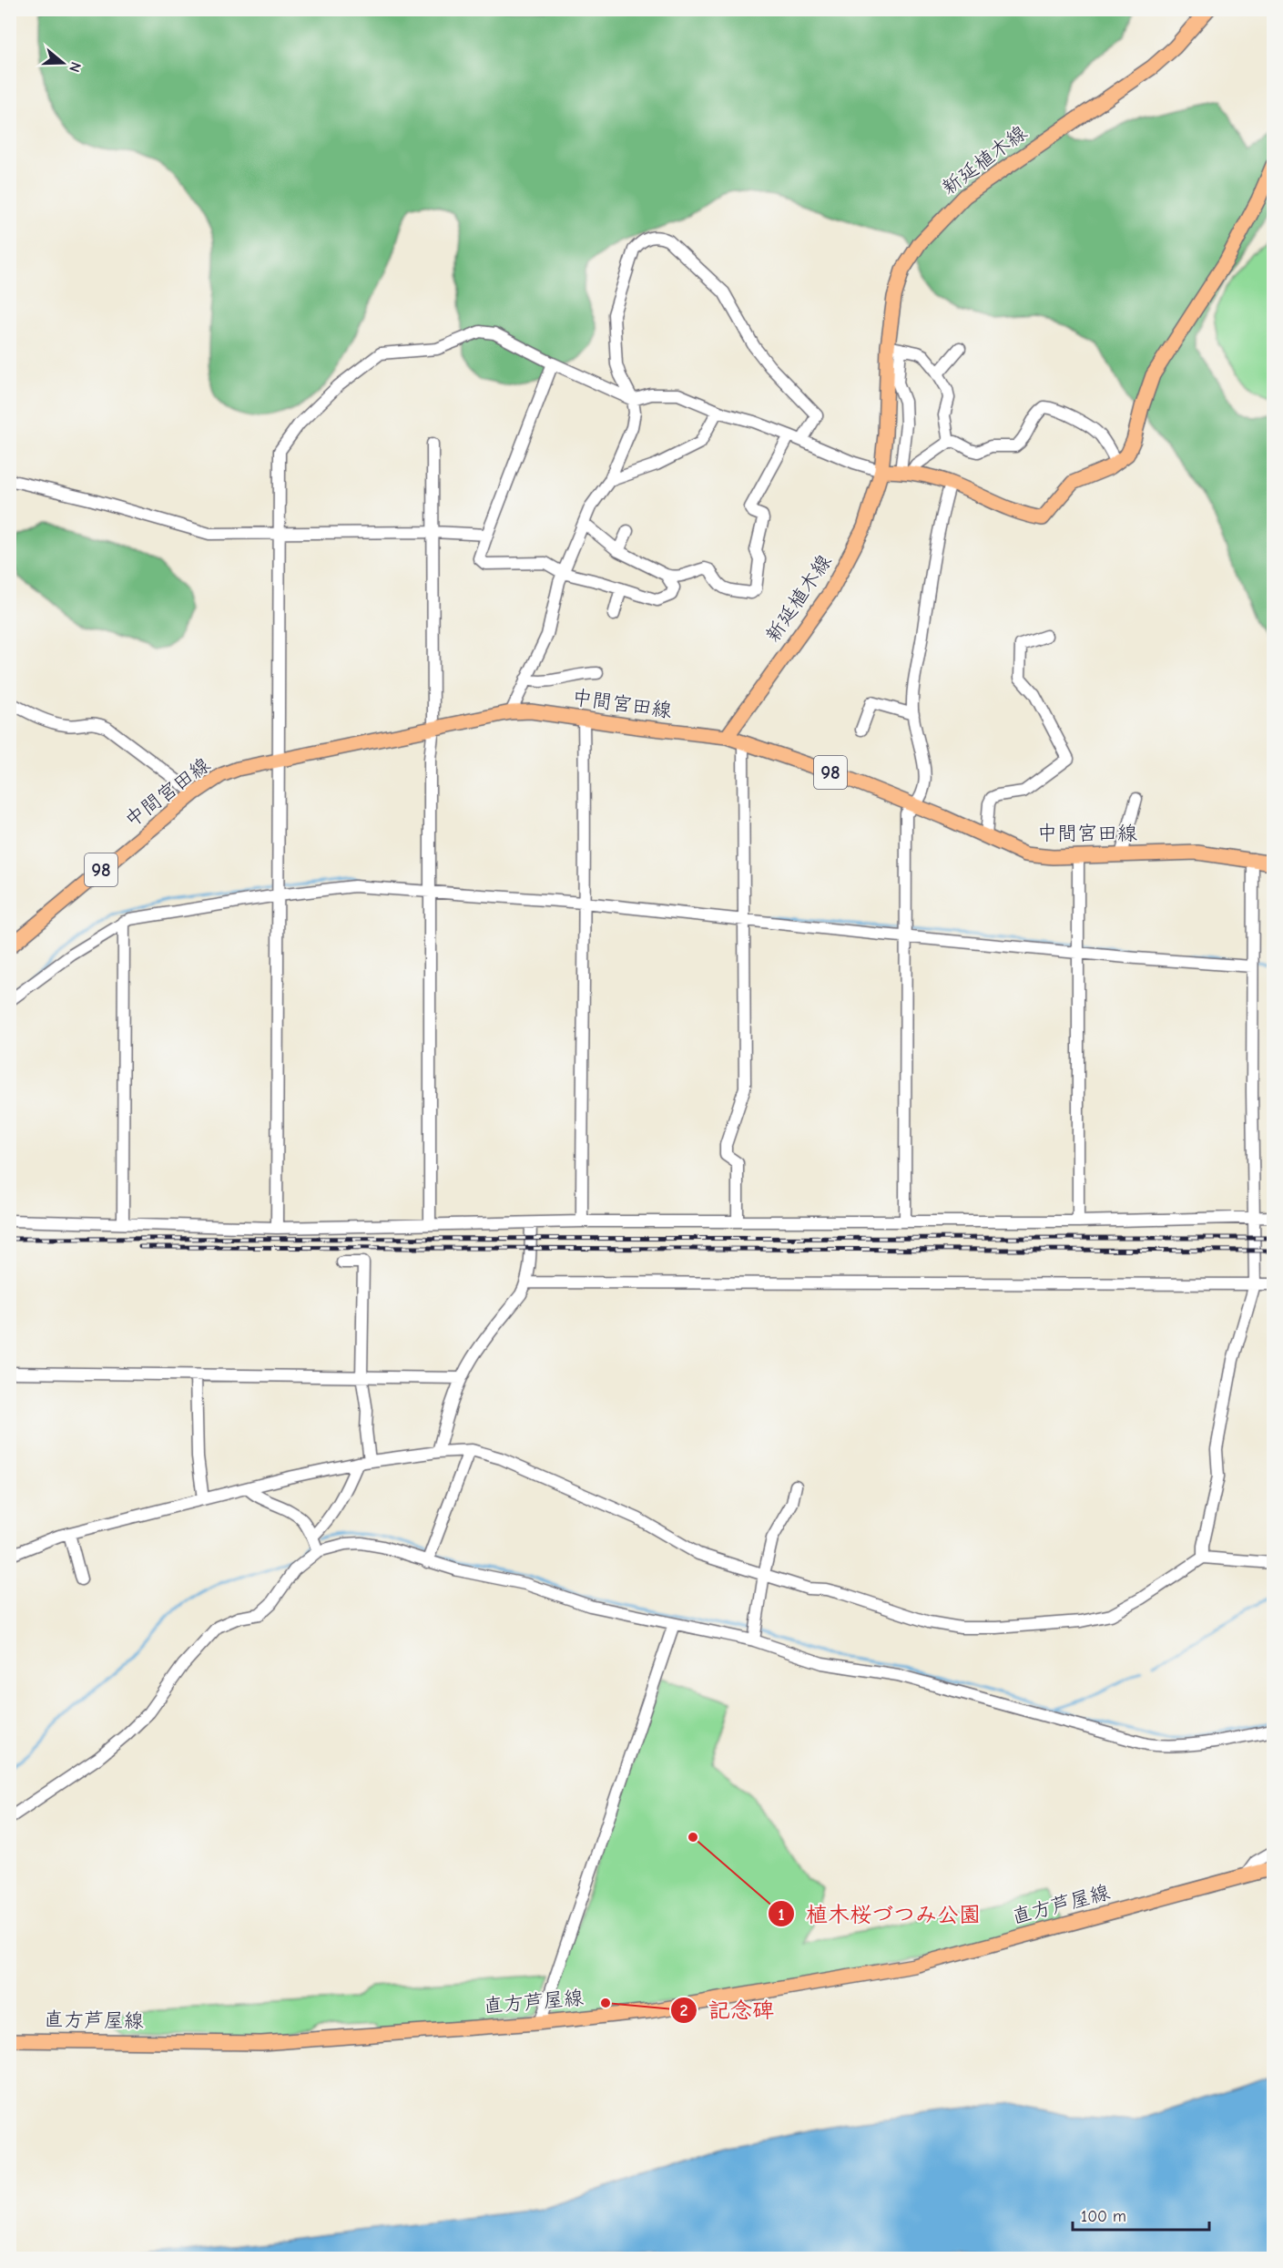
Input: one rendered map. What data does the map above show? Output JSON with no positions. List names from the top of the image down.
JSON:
{
  "streets": {
    "main road": [
      "新延植木線",
      "中間宮田線",
      "98",
      "直方芦屋線"
    ]
  },
  "crossings": [
    ["新延植木線", "中間宮田線"]
  ],
  "places": ["植木桜づつみ公園", "記念碑"],
  "scale_bar": "100 m",
  "north": "right"
}
